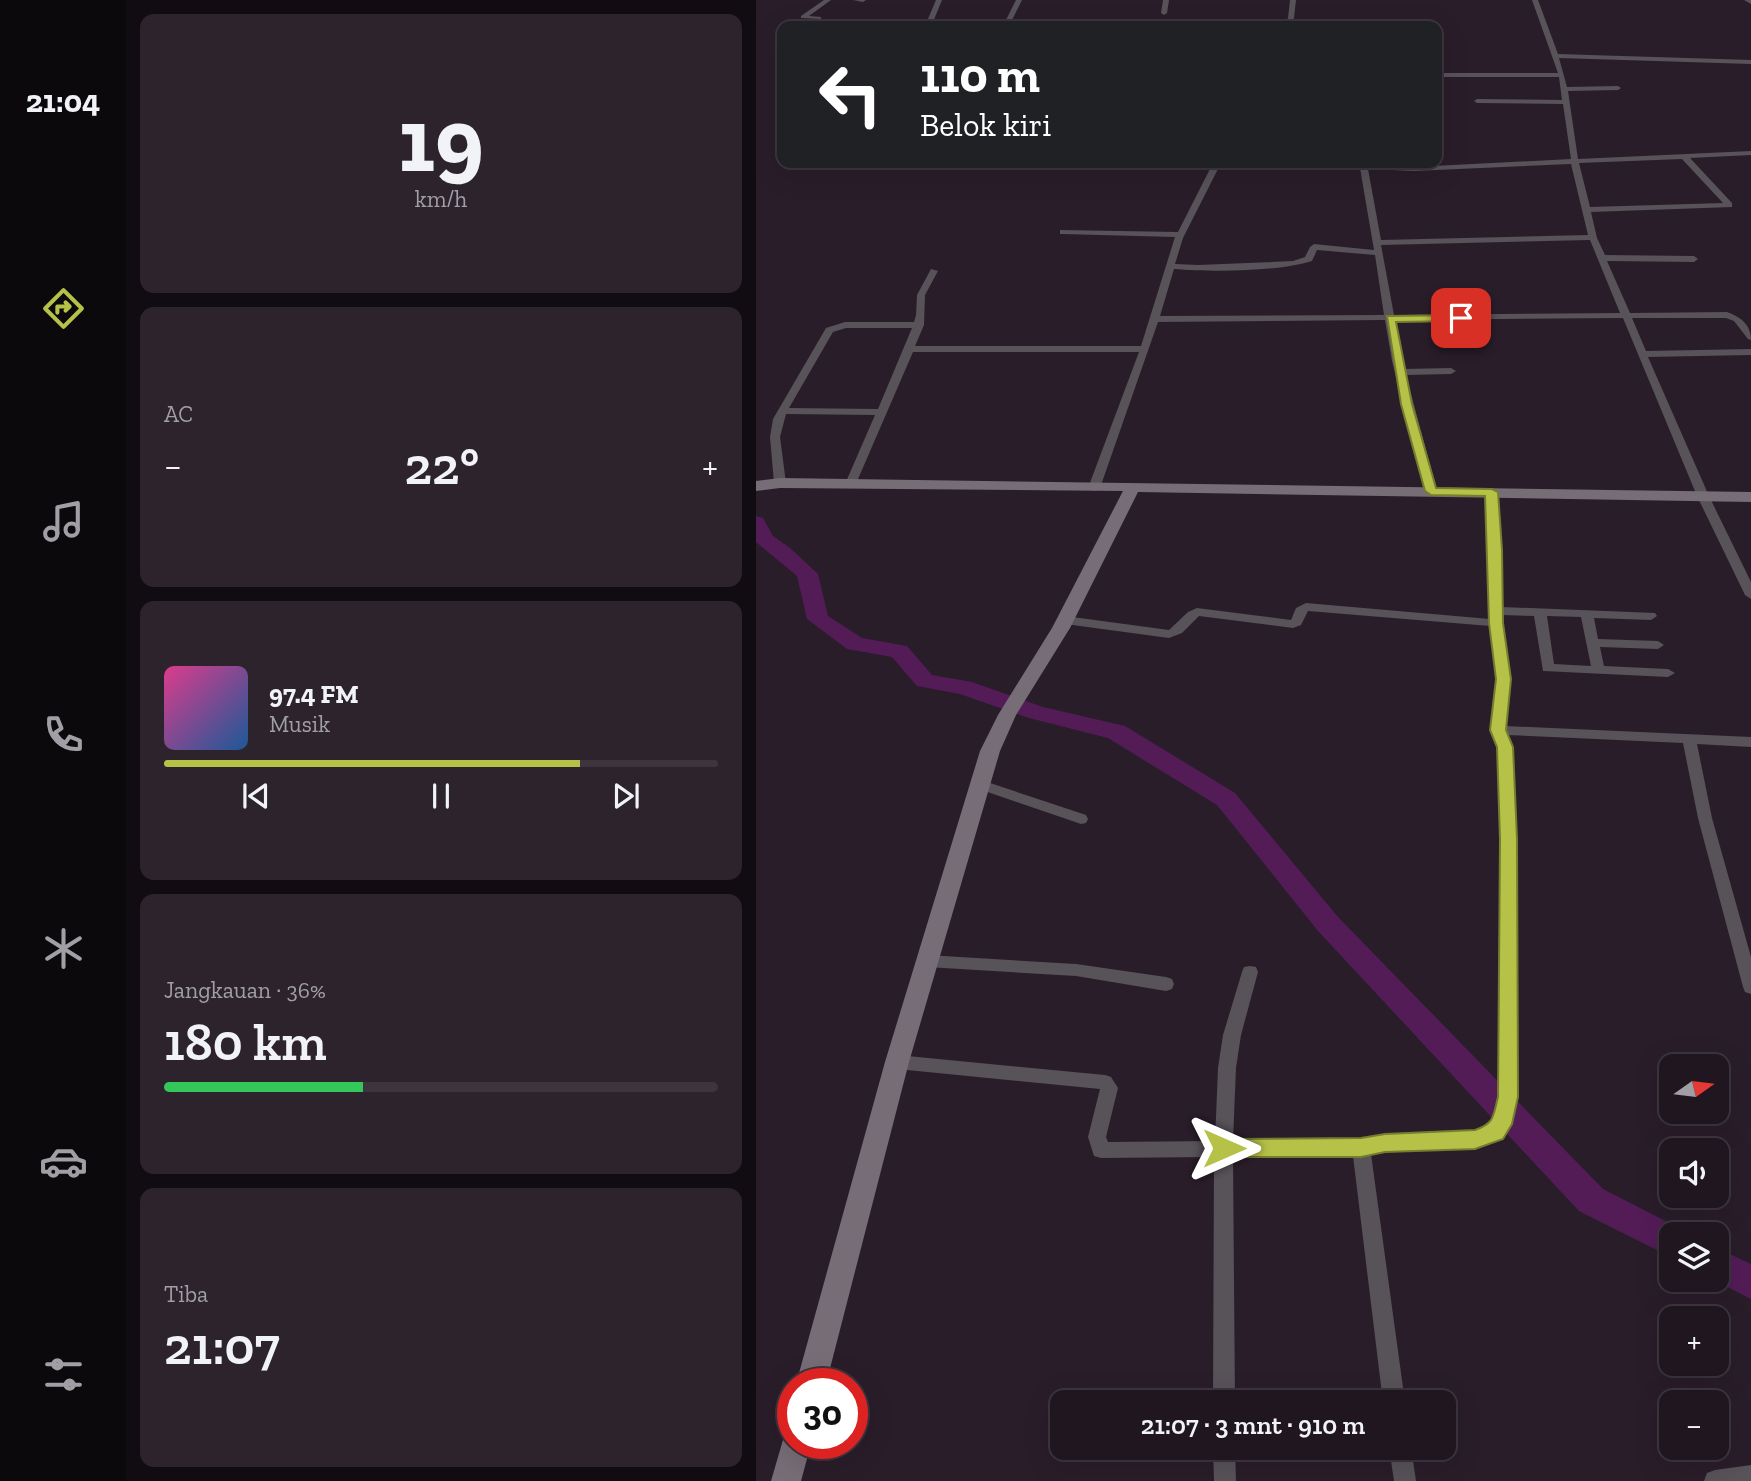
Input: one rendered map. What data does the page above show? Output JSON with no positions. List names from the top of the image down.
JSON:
{
  "north": "right",
  "page": {
    "tabs": "21:04",
    "tile": [
      ["19", "km/h"],
      "AC",
      ["Jangkauan · 36%", "180 km"],
      ["Tiba", "21:07"]
    ],
    "turn": ["110 m", "Belok kiri"],
    "heat": ["−", "22°", "+"],
    "song": ["97.4 FM", "Musik"],
    "map_buttons": ["+", "−"],
    "limit": "30",
    "trip": "21:07 · 3 mnt · 910 m"
  }
}
